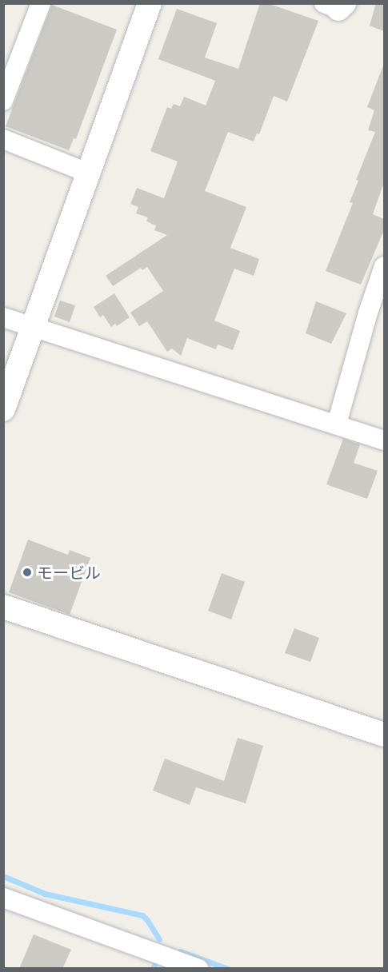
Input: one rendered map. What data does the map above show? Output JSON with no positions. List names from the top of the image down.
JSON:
{
  "places": ["モービル"]
}
